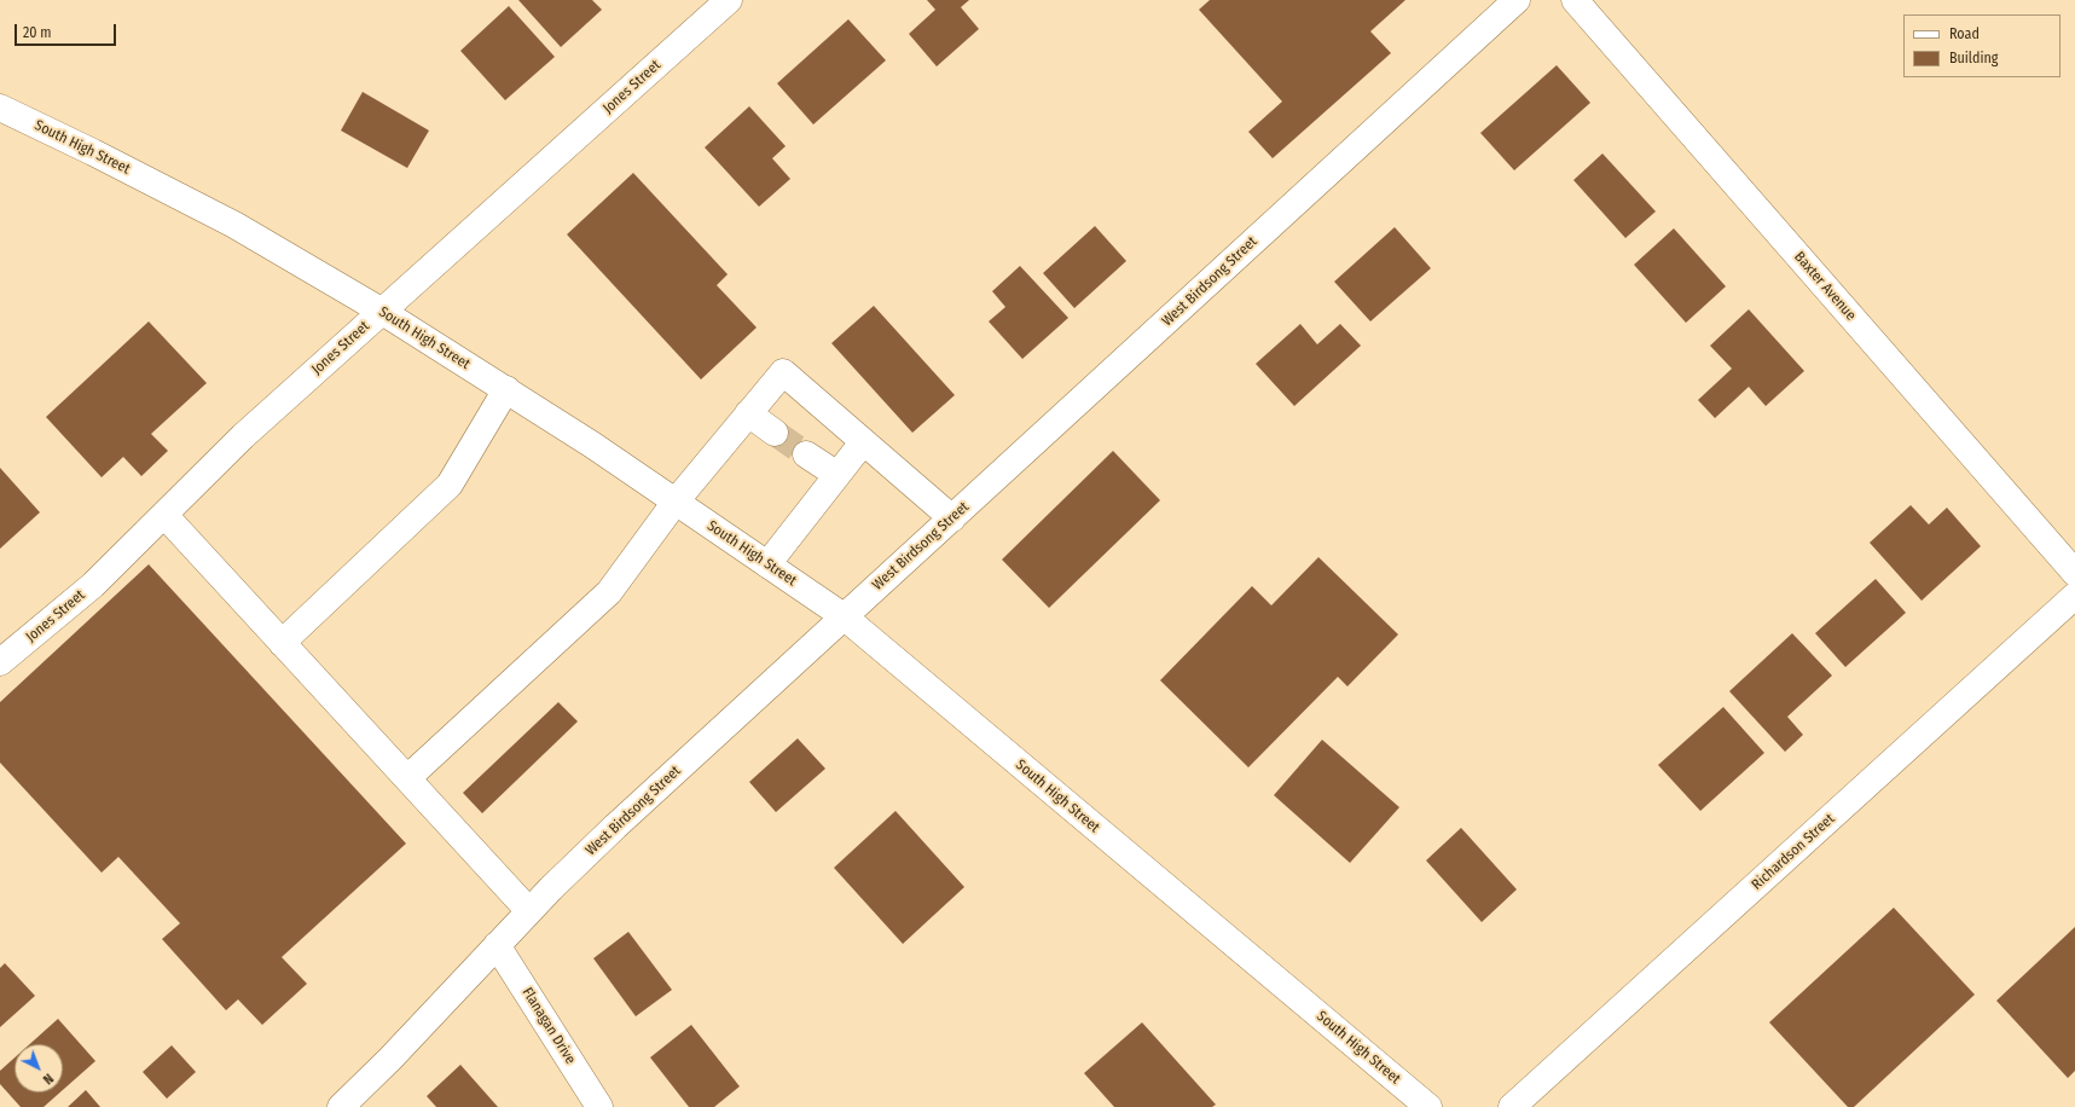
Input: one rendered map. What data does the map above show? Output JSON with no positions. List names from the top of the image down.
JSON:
{
  "streets": {
    "street": [
      "Jones Street",
      "South High Street",
      "West Birdsong Street",
      "Baxter Avenue",
      "Richardson Street",
      "Flanagan Drive"
    ]
  },
  "crossings": [
    ["Jones Street", "South High Street"],
    ["South High Street", "West Birdsong Street"],
    ["West Birdsong Street", "Flanagan Drive"]
  ],
  "legend": ["Road", "Building"],
  "scale_bar": "20 m",
  "north": "bottom right"
}
